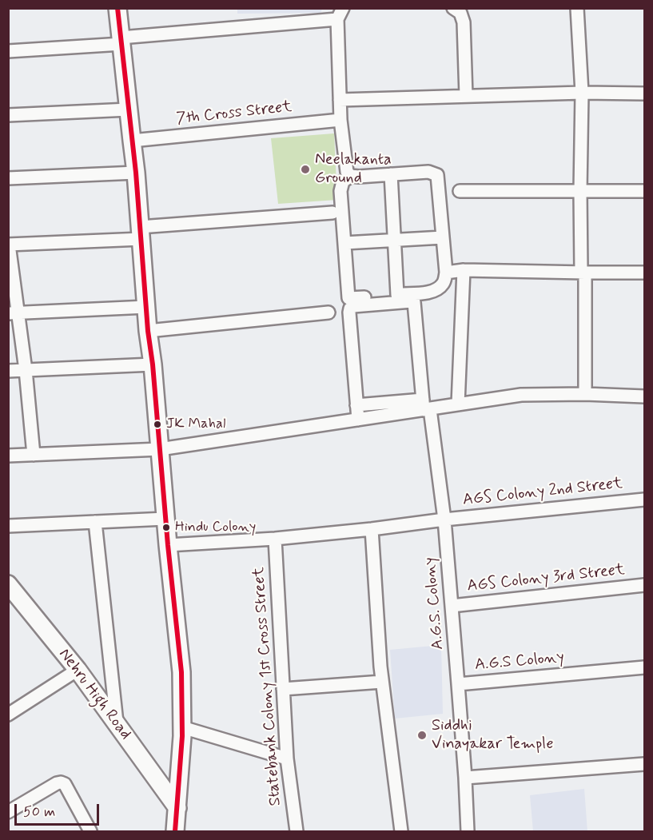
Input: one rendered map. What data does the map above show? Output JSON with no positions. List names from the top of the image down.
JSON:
{
  "streets": {
    "street": [
      "7th Cross Street",
      "AGS Colony 2nd Street",
      "AGS Colony 3rd Street",
      "A.G.S. Colony",
      "A.G.S Colony",
      "Statebank Colony 1st Cross Street",
      "Nehru High Road"
    ]
  },
  "crossings": [
    ["AGS Colony 2nd Street", "A.G.S. Colony"],
    ["AGS Colony 2nd Street", "Statebank Colony 1st Cross Street"],
    ["AGS Colony 3rd Street", "A.G.S. Colony"],
    ["A.G.S. Colony", "A.G.S Colony"]
  ],
  "places": [
    "Neelakanta Ground",
    "JK Mahal",
    "Hindu Colony",
    "Siddhi Vinayakar Temple"
  ],
  "scale_bar": "50 m"
}
